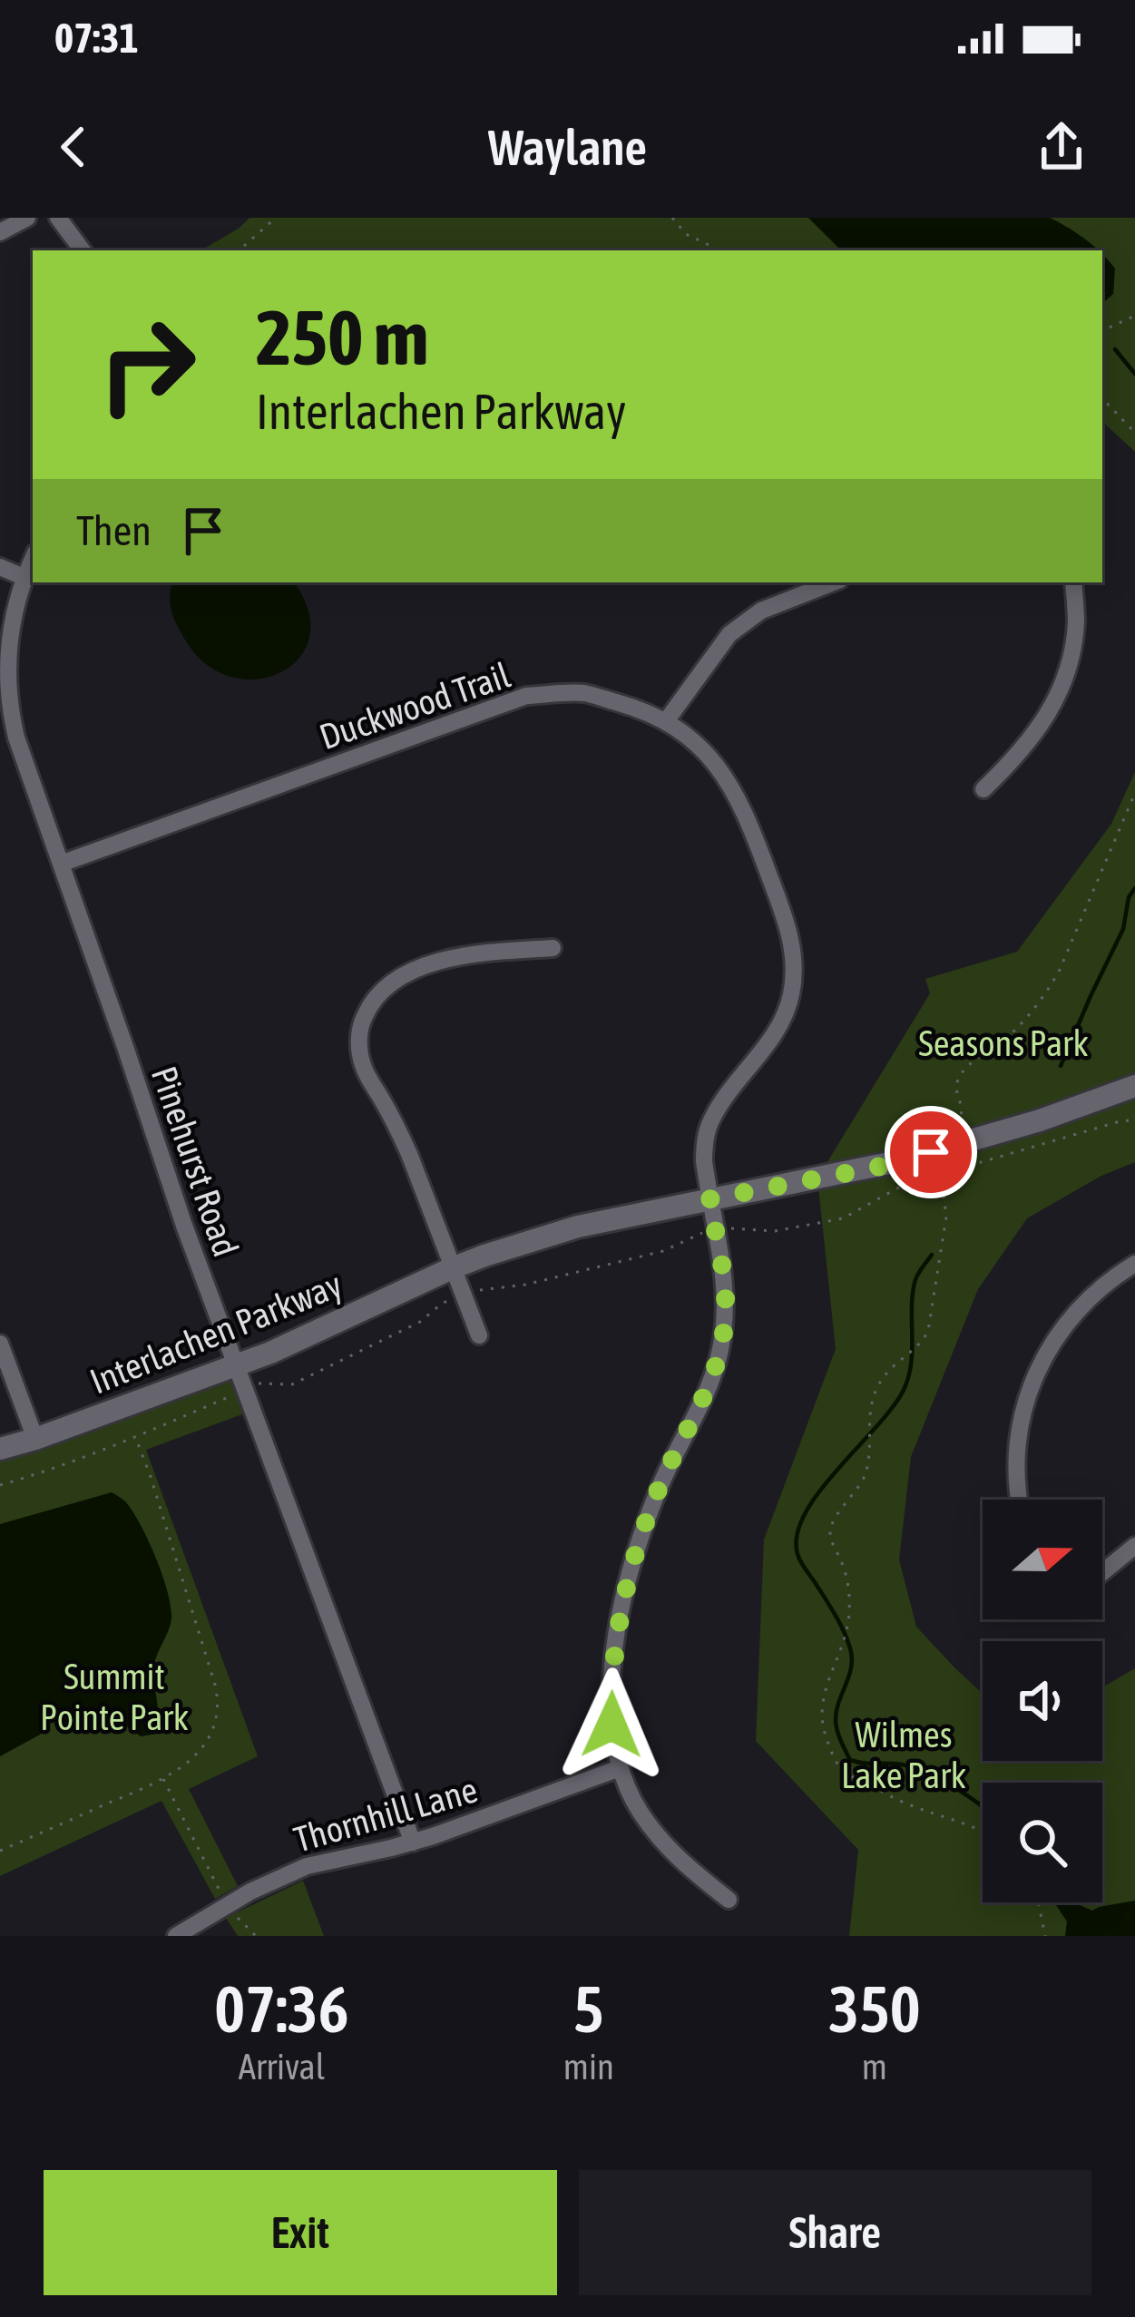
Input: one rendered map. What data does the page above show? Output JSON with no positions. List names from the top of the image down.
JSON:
{
  "streets": {
    "street": [
      "Duckwood Trail",
      "Pinehurst Road",
      "Interlachen Parkway",
      "Thornhill Lane"
    ]
  },
  "crossings": [
    ["Duckwood Trail", "Pinehurst Road"],
    ["Duckwood Trail", "Interlachen Parkway"],
    ["Duckwood Trail", "Thornhill Lane"],
    ["Pinehurst Road", "Interlachen Parkway"],
    ["Pinehurst Road", "Thornhill Lane"]
  ],
  "parks": ["Seasons Park", "Summit Pointe Park", "Wilmes Lake Park"],
  "north": "right",
  "page": {
    "status": "07:31",
    "header": "Waylane",
    "turn": ["250 m", "Interlachen Parkway"],
    "then": "Then",
    "eta": [
      "07:36",
      "Arrival",
      "5",
      "min",
      "350",
      "m"
    ],
    "buttons": ["Exit", "Share"]
  }
}
